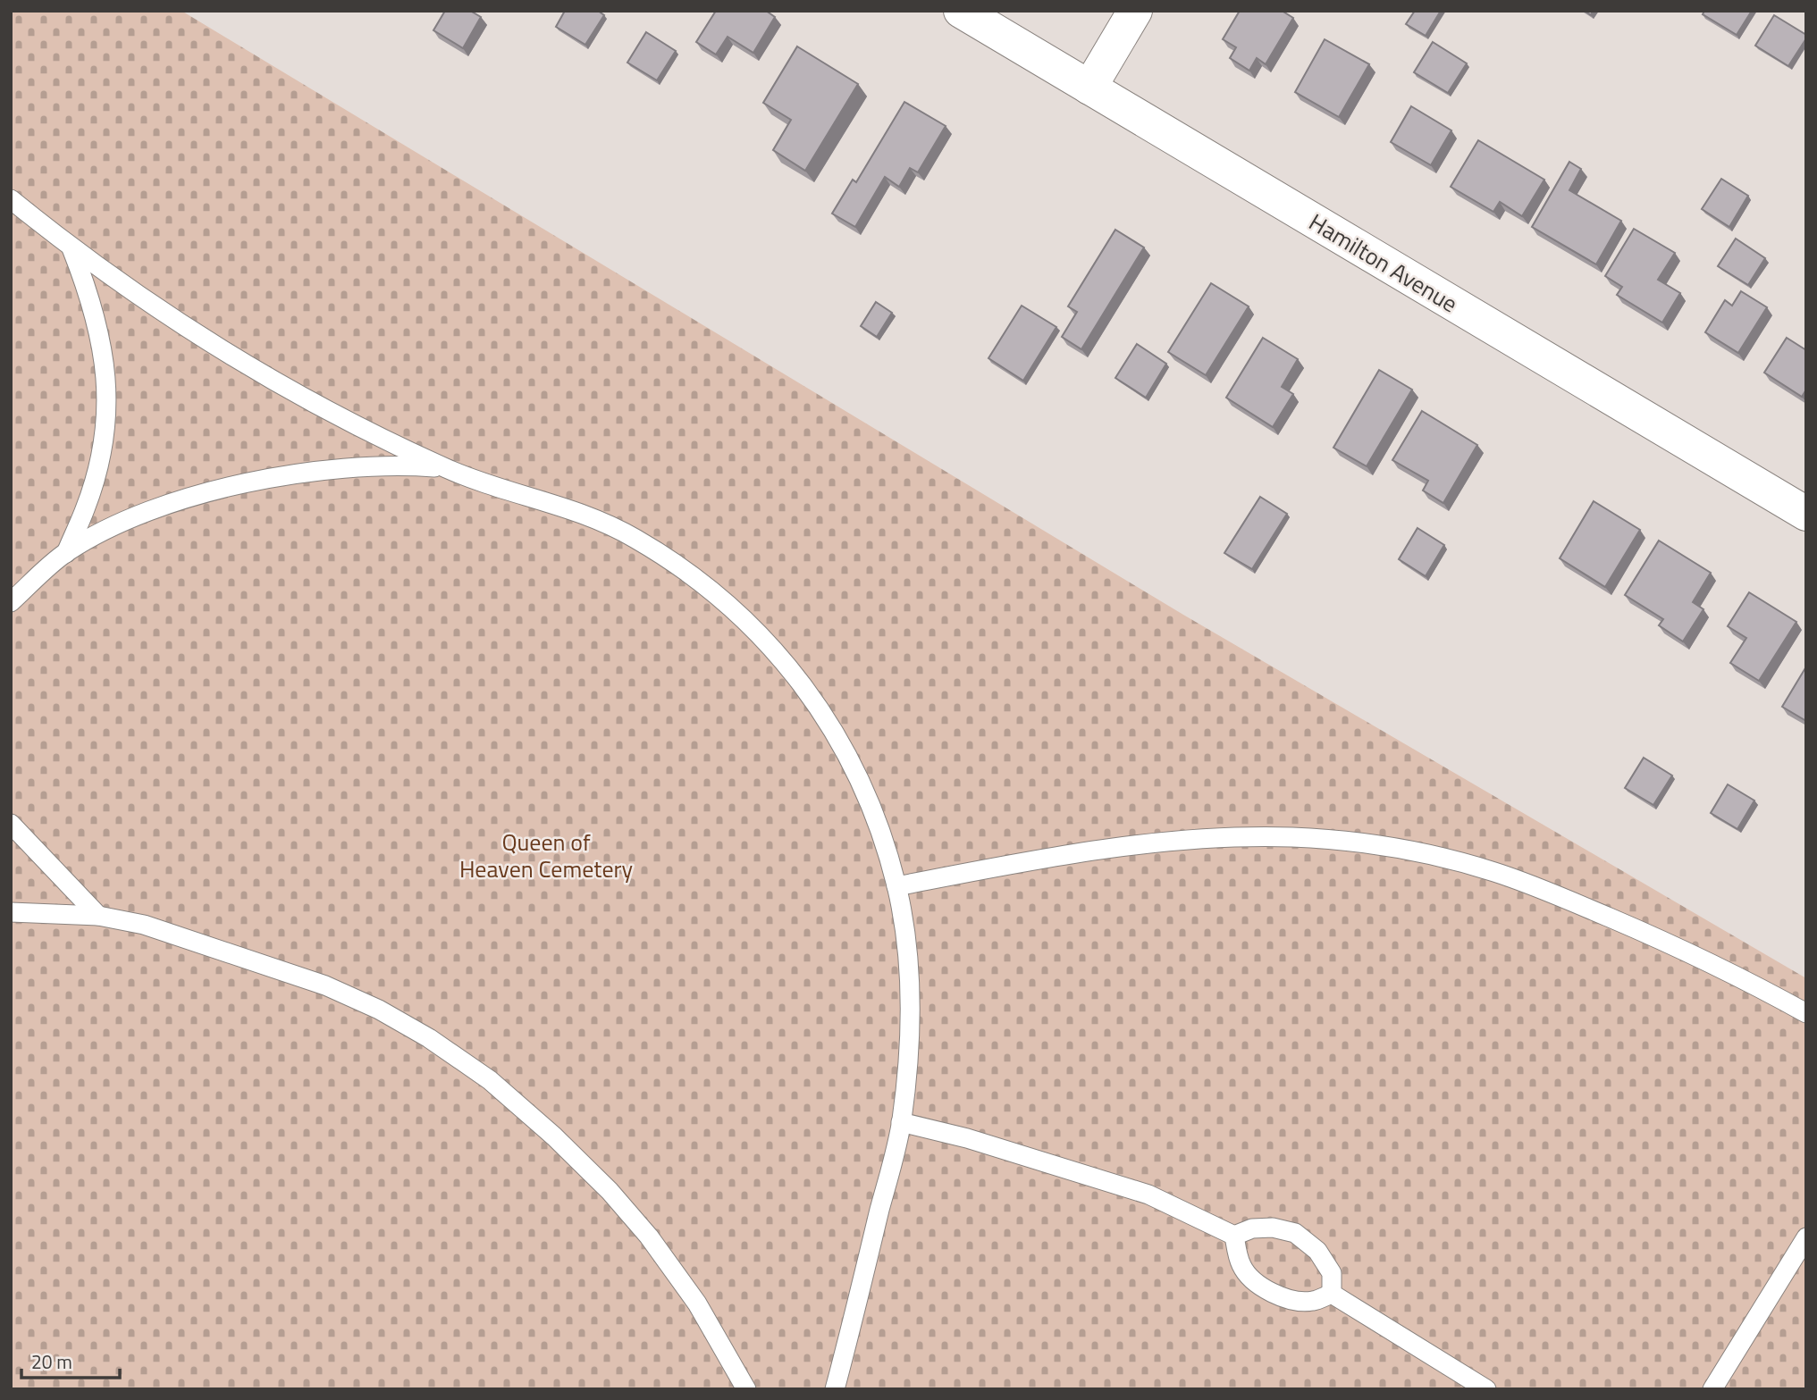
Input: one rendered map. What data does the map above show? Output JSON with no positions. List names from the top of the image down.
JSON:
{
  "streets": {
    "street": ["Hamilton Avenue"]
  },
  "parks": ["Queen of Heaven Cemetery"],
  "scale_bar": "20 m"
}
